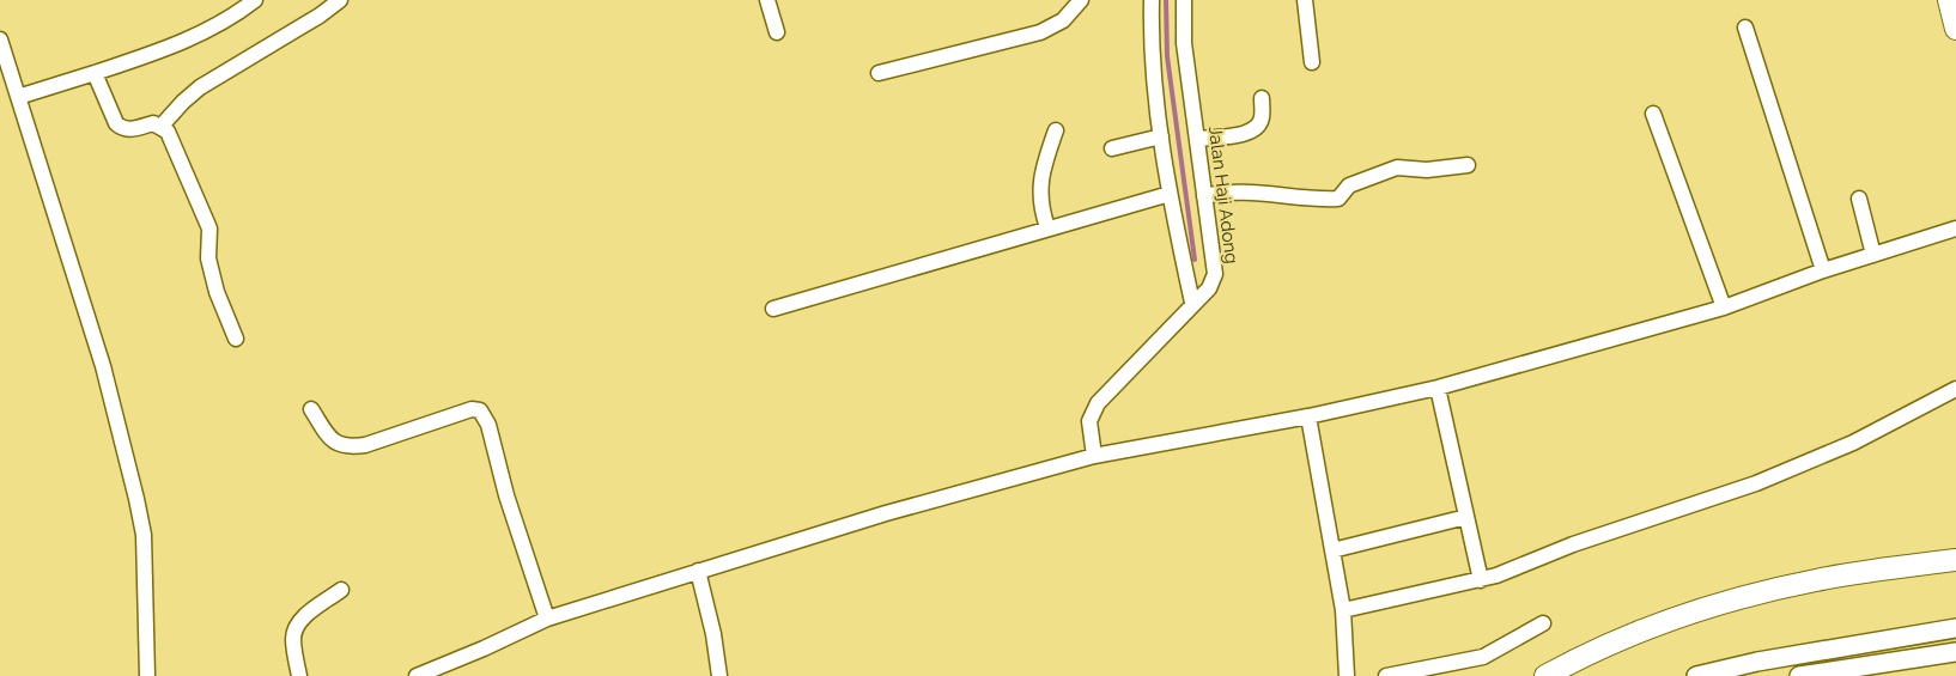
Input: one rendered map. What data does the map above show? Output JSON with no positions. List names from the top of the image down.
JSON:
{
  "streets": {
    "street": ["Jalan Haji Adong"]
  }
}
